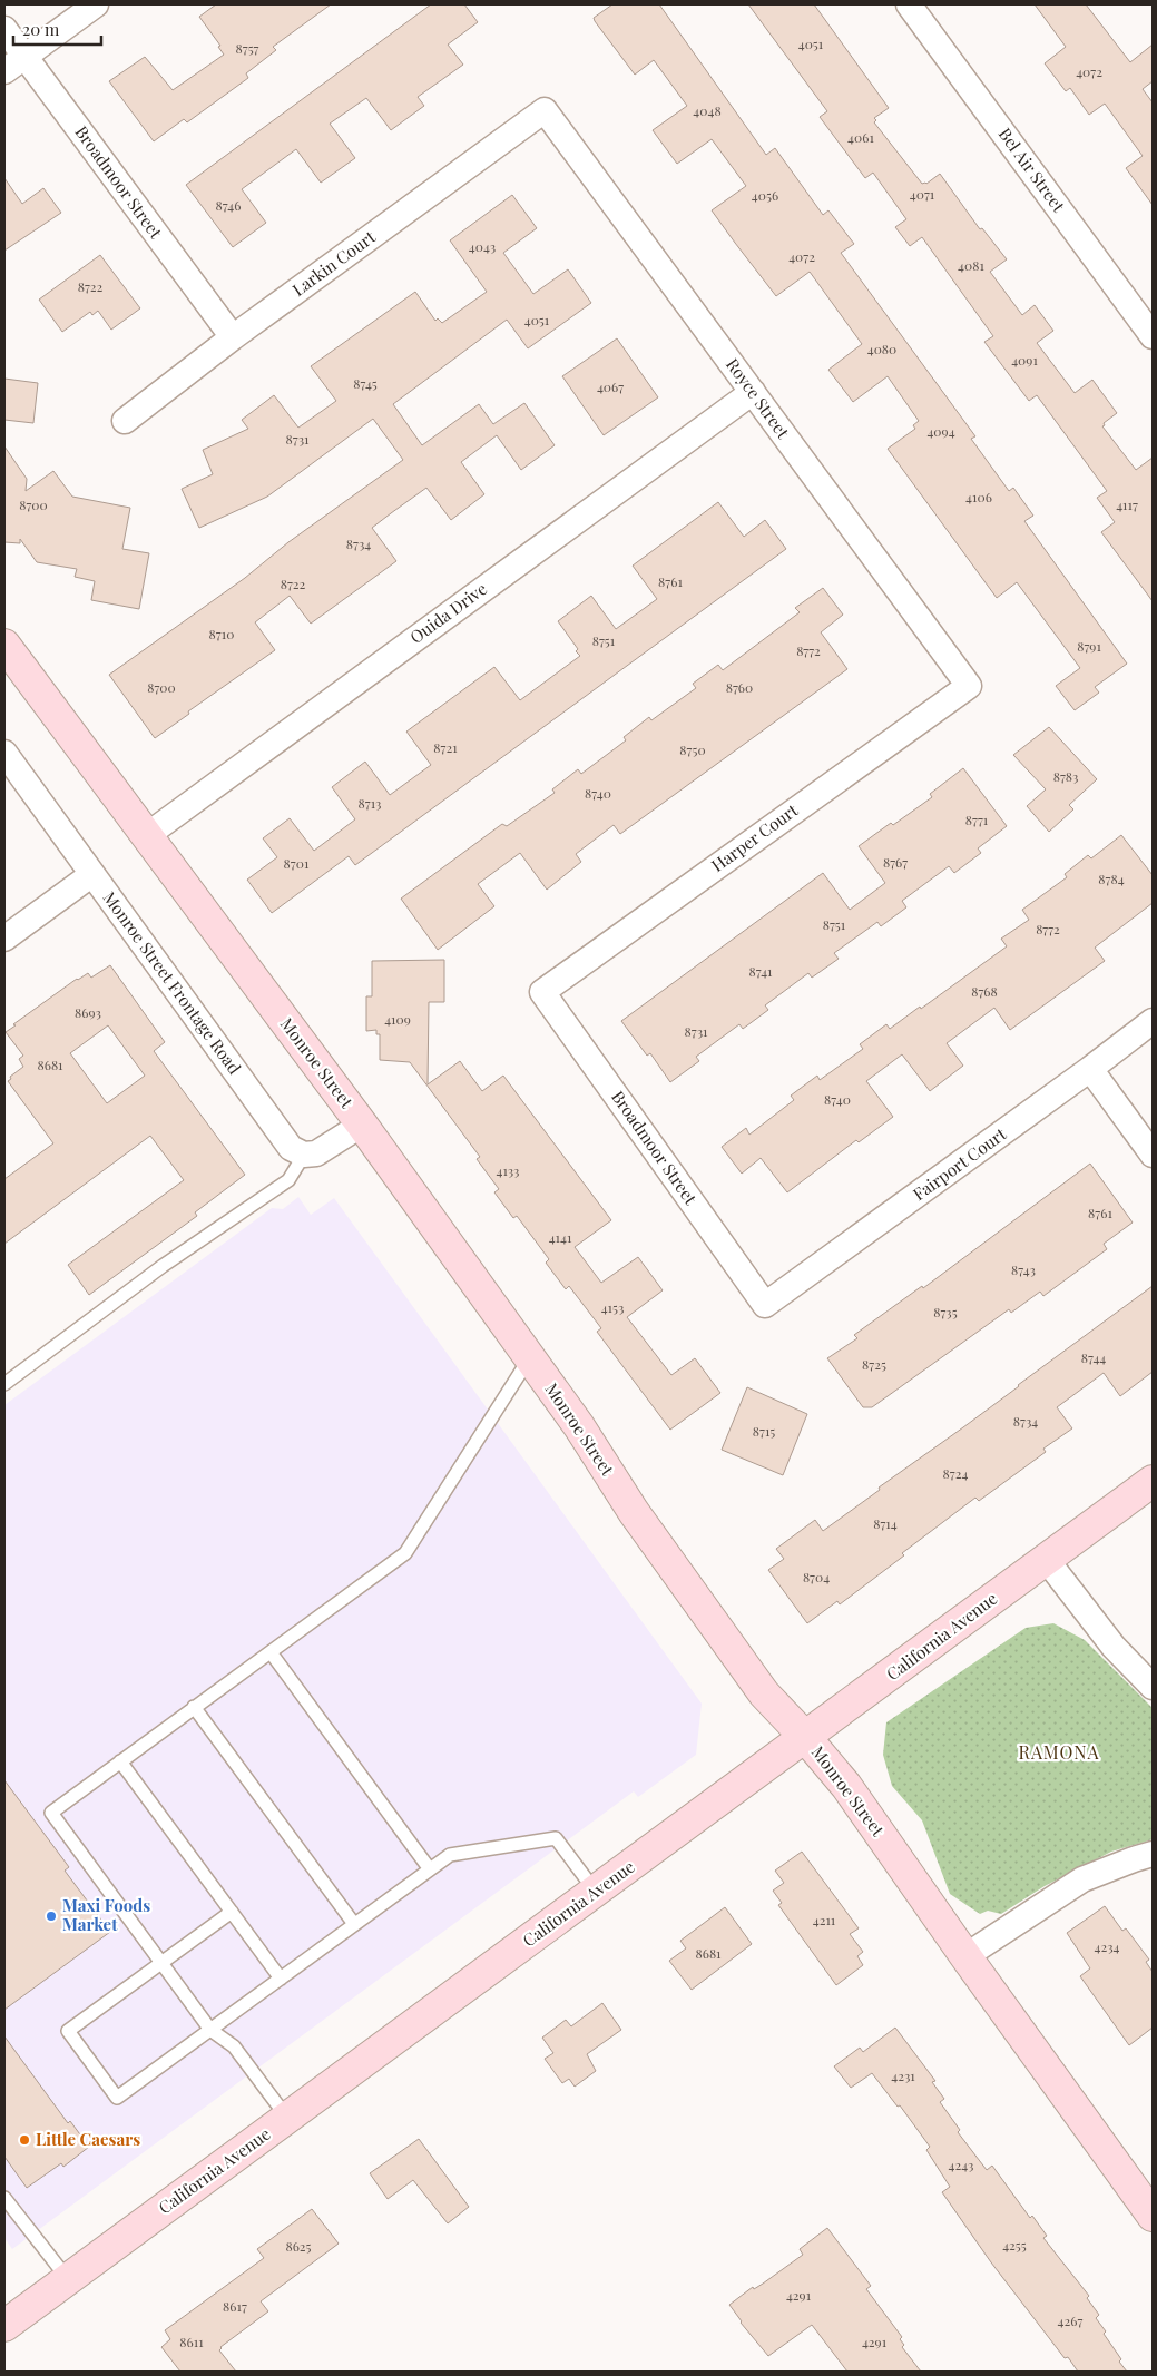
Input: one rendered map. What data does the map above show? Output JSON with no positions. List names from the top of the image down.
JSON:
{
  "streets": {
    "main road": ["Monroe Street", "California Avenue"],
    "street": [
      "Bel Air Street",
      "Broadmoor Street",
      "Larkin Court",
      "Royce Street",
      "Ouida Drive",
      "Harper Court",
      "Monroe Street Frontage Road",
      "Fairport Court"
    ]
  },
  "crossings": [
    ["Broadmoor Street", "Larkin Court"],
    ["Broadmoor Street", "Harper Court"],
    ["Broadmoor Street", "Fairport Court"],
    ["Larkin Court", "Royce Street"],
    ["Royce Street", "Ouida Drive"],
    ["Royce Street", "Harper Court"],
    ["Ouida Drive", "Monroe Street"],
    ["Monroe Street", "California Avenue"]
  ],
  "districts": ["RAMONA"],
  "places": ["Maxi Foods Market", "Little Caesars"],
  "house_numbers": [
    "4051",
    "8757",
    "4072",
    "4048",
    "4061",
    "4071",
    "4056",
    "8746",
    "4043",
    "4072",
    "4081",
    "8722",
    "4051",
    "4080",
    "4091",
    "8745",
    "4067",
    "4094",
    "8731",
    "4106",
    "8700",
    "4117",
    "8734",
    "8761",
    "8722",
    "8710",
    "8751",
    "8791",
    "8772",
    "8700",
    "8760",
    "8721",
    "8750",
    "8783",
    "8740",
    "8713",
    "8771",
    "8767",
    "8701",
    "8784",
    "8751",
    "8772",
    "8741",
    "8768",
    "8693",
    "4109",
    "8731",
    "8681",
    "8740",
    "4133",
    "8761",
    "4141",
    "8743",
    "4153",
    "8735",
    "8744",
    "8725",
    "8734",
    "8715",
    "8724",
    "8714",
    "8704",
    "4211",
    "4234",
    "8681",
    "4231",
    "4243",
    "4255",
    "8625",
    "4291",
    "8617",
    "4267",
    "8611",
    "4291"
  ],
  "scale_bar": "20 m"
}
